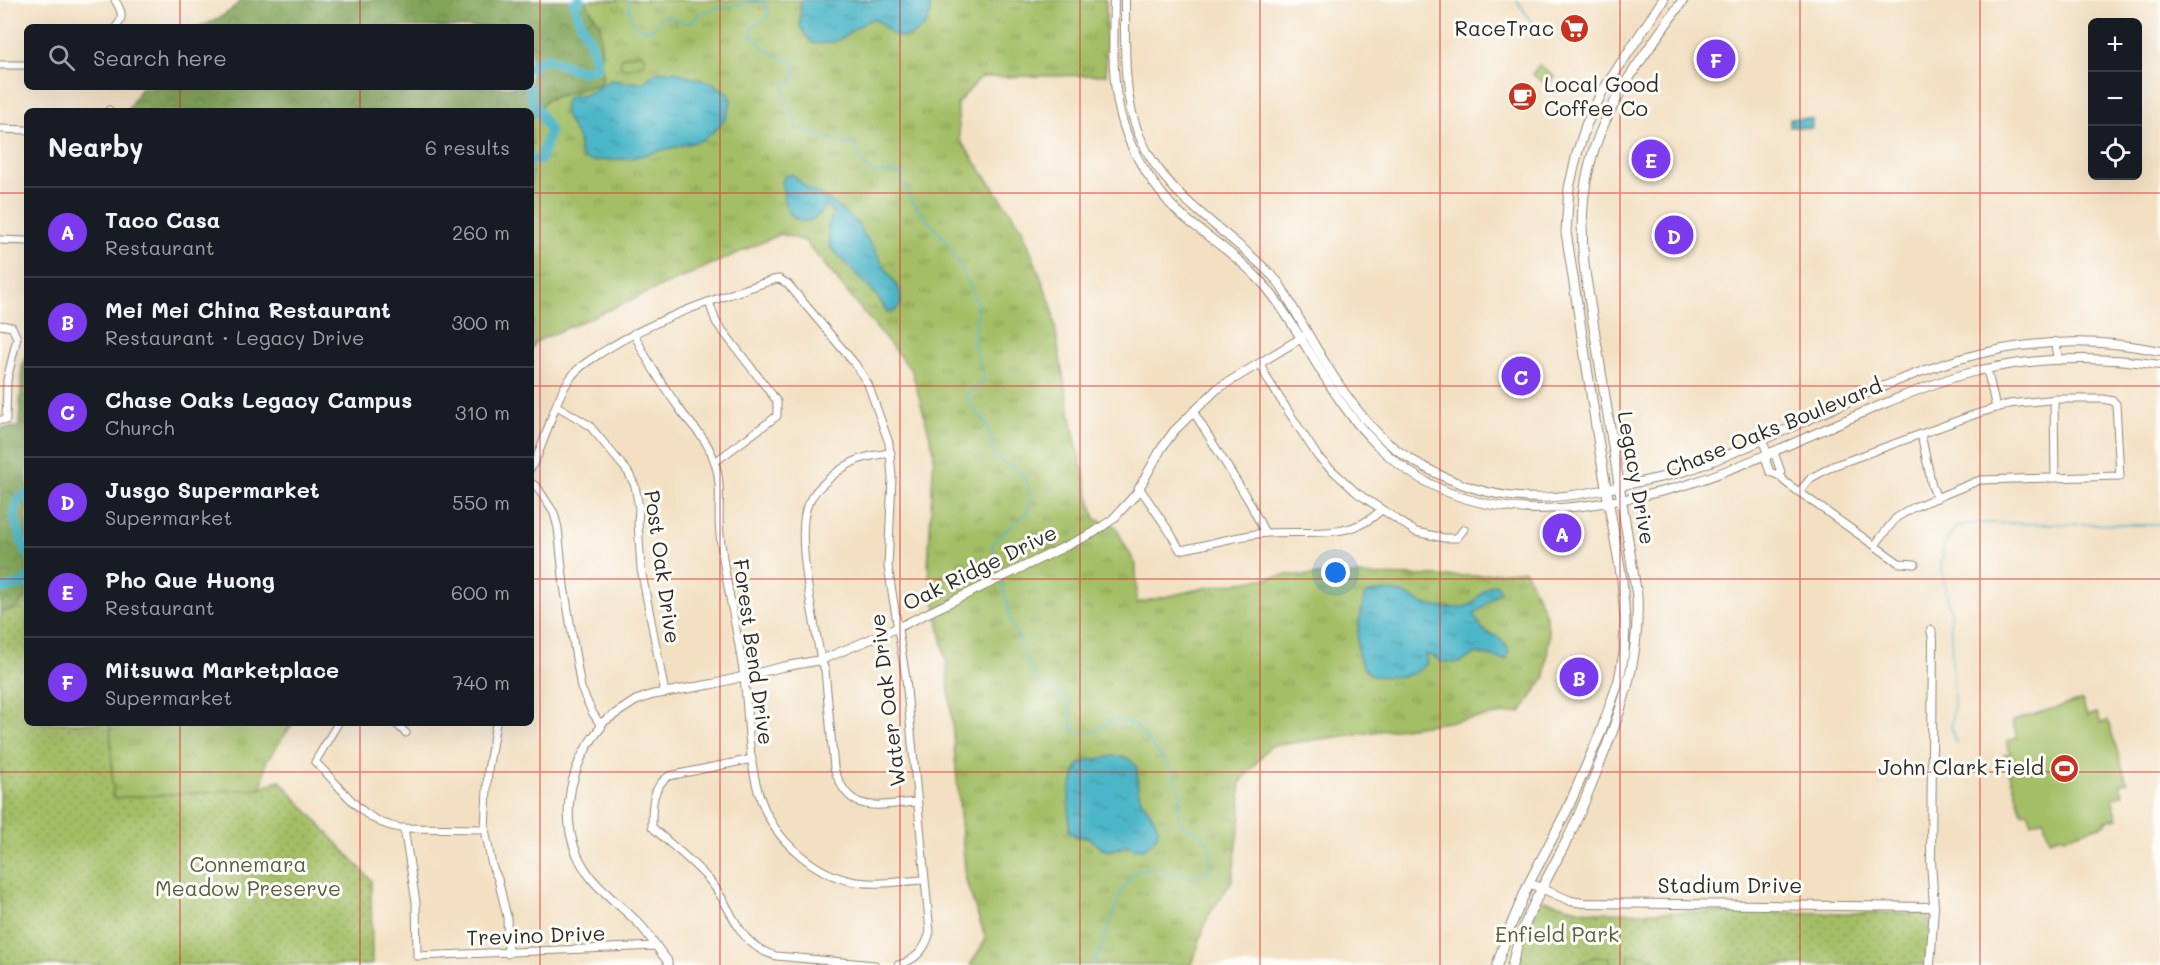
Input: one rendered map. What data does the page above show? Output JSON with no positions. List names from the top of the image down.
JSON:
{
  "streets": {
    "main road": ["Legacy Drive"],
    "street": [
      "Chase Oaks Boulevard",
      "Post Oak Drive",
      "Oak Ridge Drive",
      "Forest Bend Drive",
      "Water Oak Drive",
      "Stadium Drive",
      "Trevino Drive"
    ]
  },
  "crossings": [
    ["Chase Oaks Boulevard", "Legacy Drive"],
    ["Chase Oaks Boulevard", "Oak Ridge Drive"],
    ["Legacy Drive", "Stadium Drive"],
    ["Post Oak Drive", "Oak Ridge Drive"],
    ["Oak Ridge Drive", "Forest Bend Drive"],
    ["Oak Ridge Drive", "Water Oak Drive"],
    ["Forest Bend Drive", "Water Oak Drive"]
  ],
  "parks": ["Connemara Meadow Preserve", "Enfield Park"],
  "places": {
    "supermarket": ["RaceTrac"],
    "cafe": ["Local Good Coffee Co"],
    "sports": ["John Clark Field"]
  },
  "page": {
    "map_buttons": ["+", "−"],
    "search": "Search here",
    "pins": [
      "F",
      "E",
      "D",
      "C",
      "A",
      "B"
    ],
    "heading": ["Nearby", "6 results"],
    "list": [
      {
        "mark": "A",
        "name": "Taco Casa",
        "note": "Restaurant",
        "value": "260 m"
      },
      {
        "mark": "B",
        "name": "Mei Mei China Restaurant",
        "note": "Restaurant · Legacy Drive",
        "value": "300 m"
      },
      {
        "mark": "C",
        "name": "Chase Oaks Legacy Campus",
        "note": "Church",
        "value": "310 m"
      },
      {
        "mark": "D",
        "name": "Jusgo Supermarket",
        "note": "Supermarket",
        "value": "550 m"
      },
      {
        "mark": "E",
        "name": "Pho Que Huong",
        "note": "Restaurant",
        "value": "600 m"
      },
      {
        "mark": "F",
        "name": "Mitsuwa Marketplace",
        "note": "Supermarket",
        "value": "740 m"
      }
    ]
  }
}
